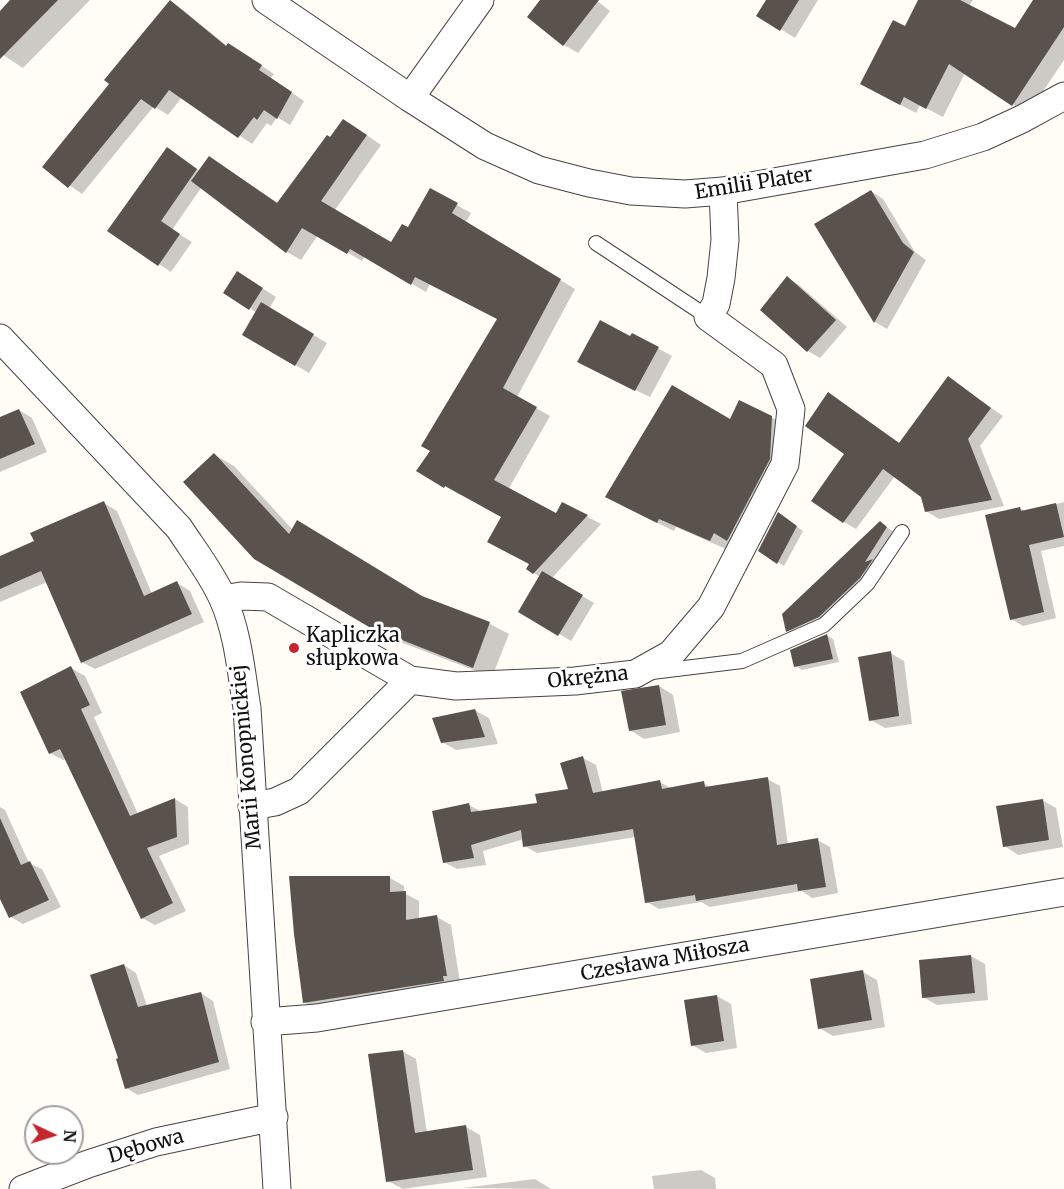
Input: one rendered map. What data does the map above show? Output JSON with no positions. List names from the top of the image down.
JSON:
{
  "streets": {
    "street": [
      "Emilii Plater",
      "Okrężna",
      "Marii Konopnickiej",
      "Czesława Miłosza",
      "Dębowa"
    ]
  },
  "crossings": [
    ["Okrężna", "Marii Konopnickiej"],
    ["Marii Konopnickiej", "Czesława Miłosza"],
    ["Marii Konopnickiej", "Dębowa"]
  ],
  "places": ["Kapliczka słupkowa"],
  "north": "right"
}
